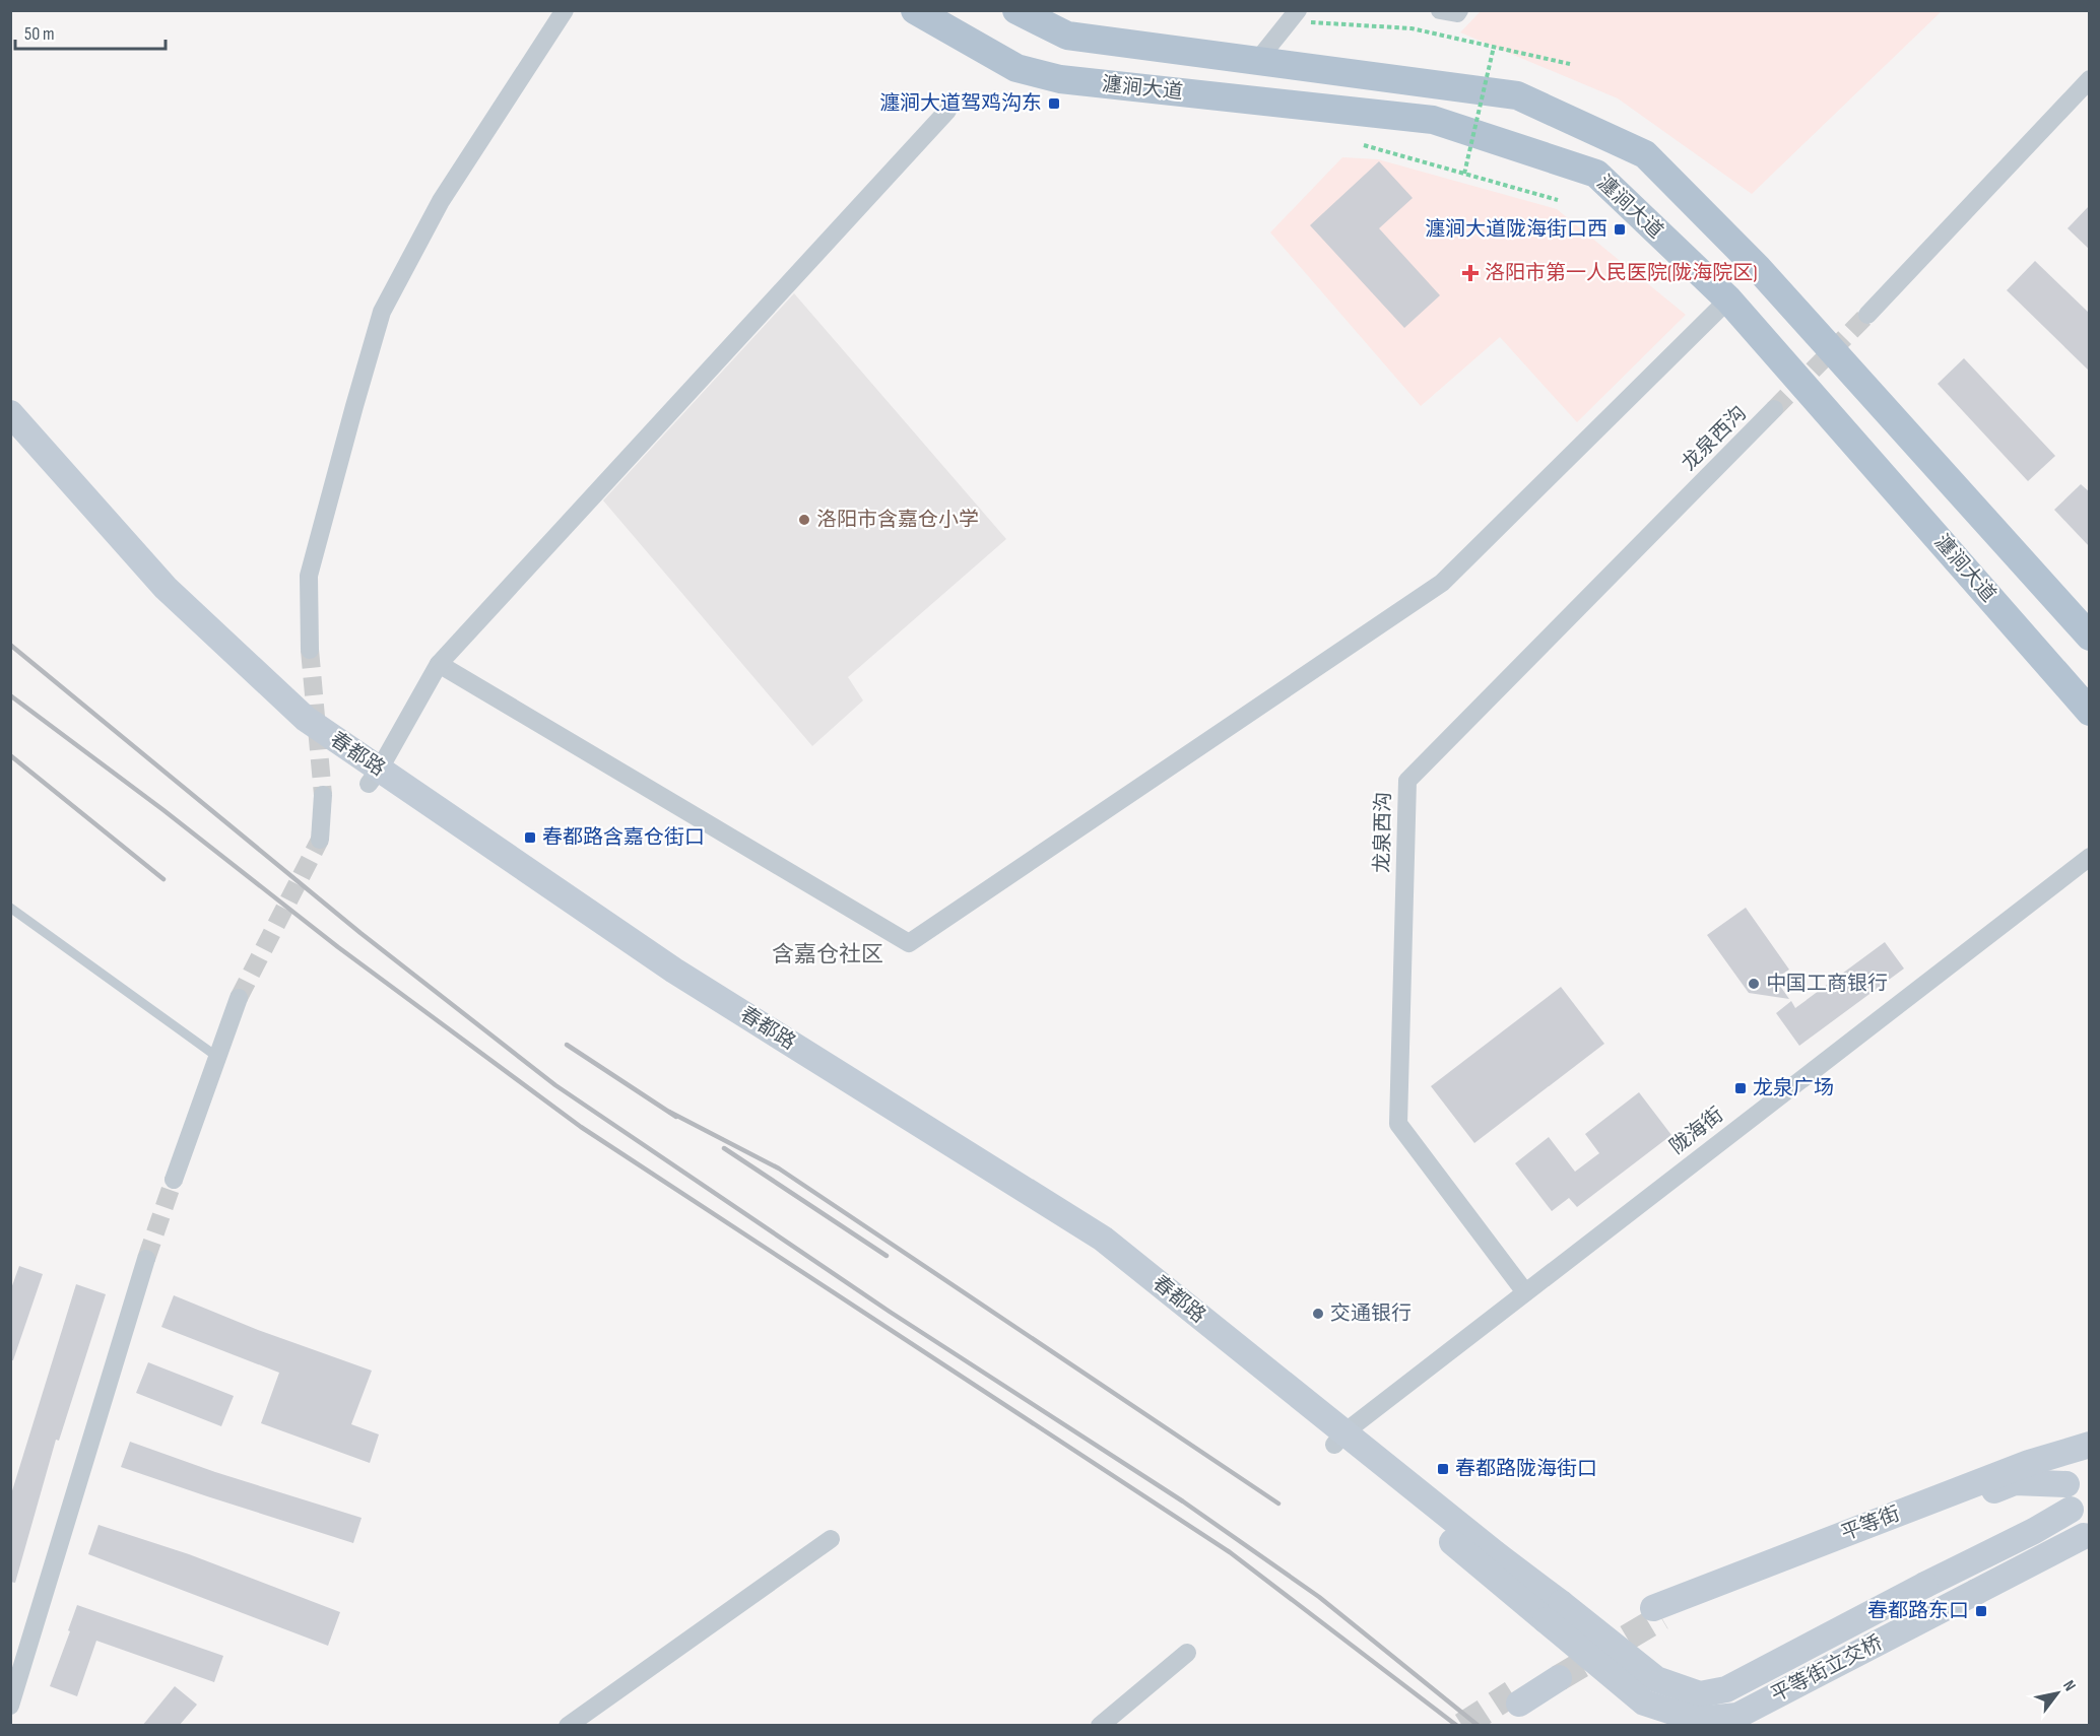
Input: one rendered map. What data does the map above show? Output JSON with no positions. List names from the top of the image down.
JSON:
{
  "streets": {
    "main road": [
      "瀍涧大道",
      "春都路",
      "平等街",
      "平等街立交桥"
    ],
    "street": ["龙泉西沟", "陇海街"]
  },
  "crossings": [
    ["龙泉西沟", "陇海街"],
    ["春都路", "陇海街"],
    ["春都路", "平等街立交桥"]
  ],
  "districts": ["含嘉仓社区"],
  "places": {
    "transit": [
      "瀍涧大道驾鸡沟东",
      "瀍涧大道陇海街口西",
      "春都路含嘉仓街口",
      "龙泉广场",
      "春都路陇海街口",
      "春都路东口"
    ],
    "health": ["洛阳市第一人民医院(陇海院区)"],
    "other": ["洛阳市含嘉仓小学", "中国工商银行", "交通银行"]
  },
  "scale_bar": "50 m",
  "north": "top right"
}
